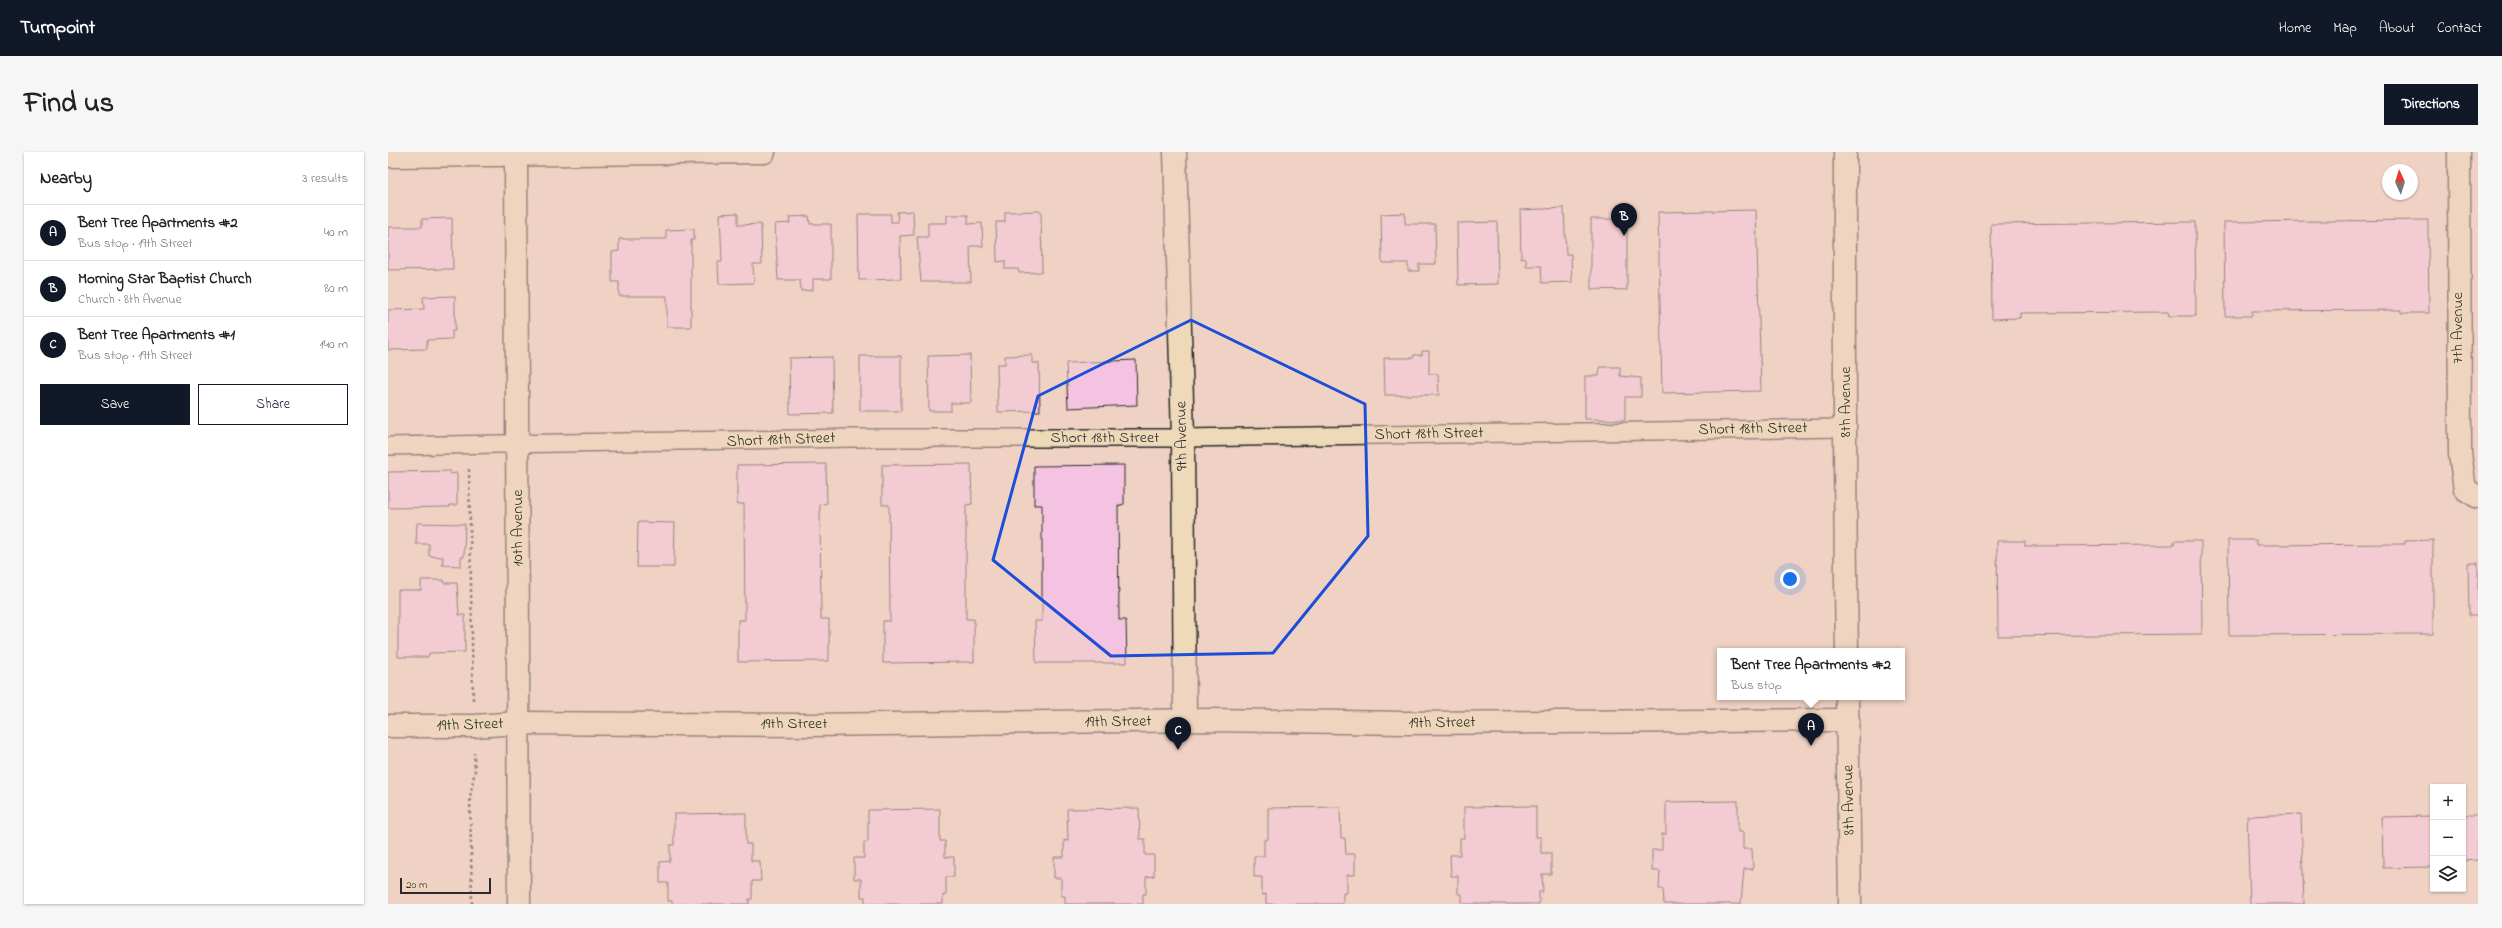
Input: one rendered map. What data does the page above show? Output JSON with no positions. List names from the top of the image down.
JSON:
{
  "streets": {
    "street": [
      "7th Avenue",
      "8th Avenue",
      "9th Avenue",
      "10th Avenue",
      "19th Street"
    ],
    "lane": ["Short 18th Street"]
  },
  "crossings": [
    ["8th Avenue", "Short 18th Street"],
    ["8th Avenue", "19th Street"],
    ["Short 18th Street", "9th Avenue"],
    ["Short 18th Street", "10th Avenue"],
    ["9th Avenue", "19th Street"],
    ["10th Avenue", "19th Street"]
  ],
  "scale_bar": "20 m",
  "north": "top",
  "page": {
    "header": "Turnpoint",
    "nav": [
      "Home",
      "Map",
      "About",
      "Contact"
    ],
    "title": "Find us",
    "buttons": [
      "Directions",
      ["Save", "Share"]
    ],
    "heading": ["Nearby", "3 results"],
    "pins": ["B", "A", "C"],
    "list": [
      {
        "mark": "A",
        "name": "Bent Tree Apartments #2",
        "note": "Bus stop · 19th Street",
        "value": "40 m"
      },
      {
        "mark": "B",
        "name": "Morning Star Baptist Church",
        "note": "Church · 8th Avenue",
        "value": "80 m"
      },
      {
        "mark": "C",
        "name": "Bent Tree Apartments #1",
        "note": "Bus stop · 19th Street",
        "value": "140 m"
      }
    ],
    "popup": ["Bent Tree Apartments #2", "Bus stop"],
    "map_buttons": ["+", "−"],
    "scale": "20 m"
  }
}
